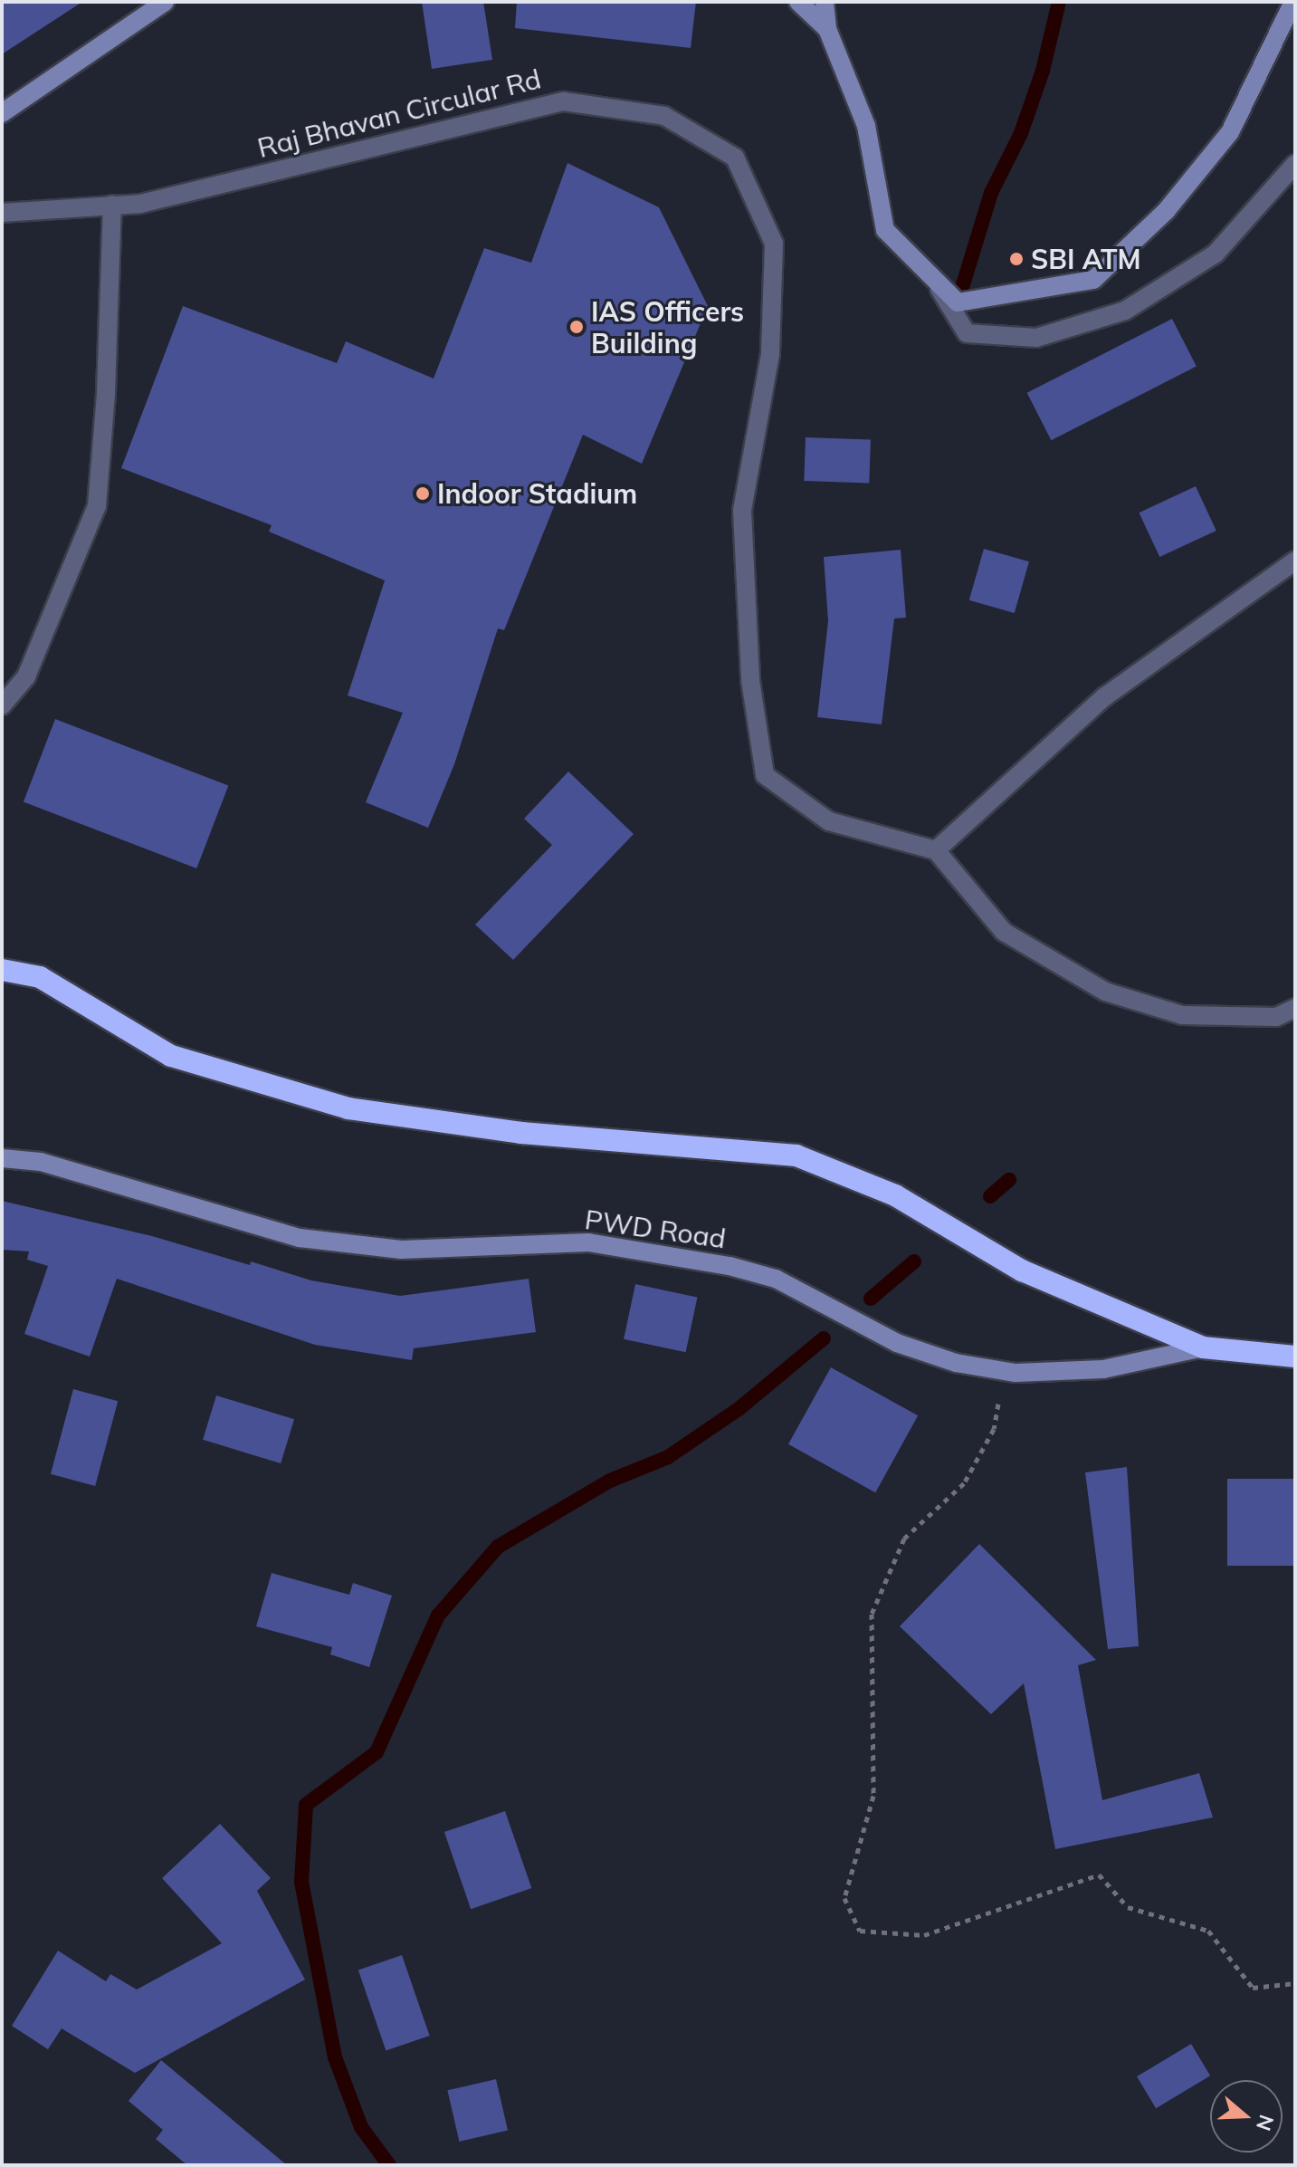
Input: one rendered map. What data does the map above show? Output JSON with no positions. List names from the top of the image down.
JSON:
{
  "streets": {
    "street": ["Raj Bhavan Circular Rd", "PWD Road"]
  },
  "places": ["SBI ATM", "IAS Officers Building", "Indoor Stadium"],
  "north": "right"
}
